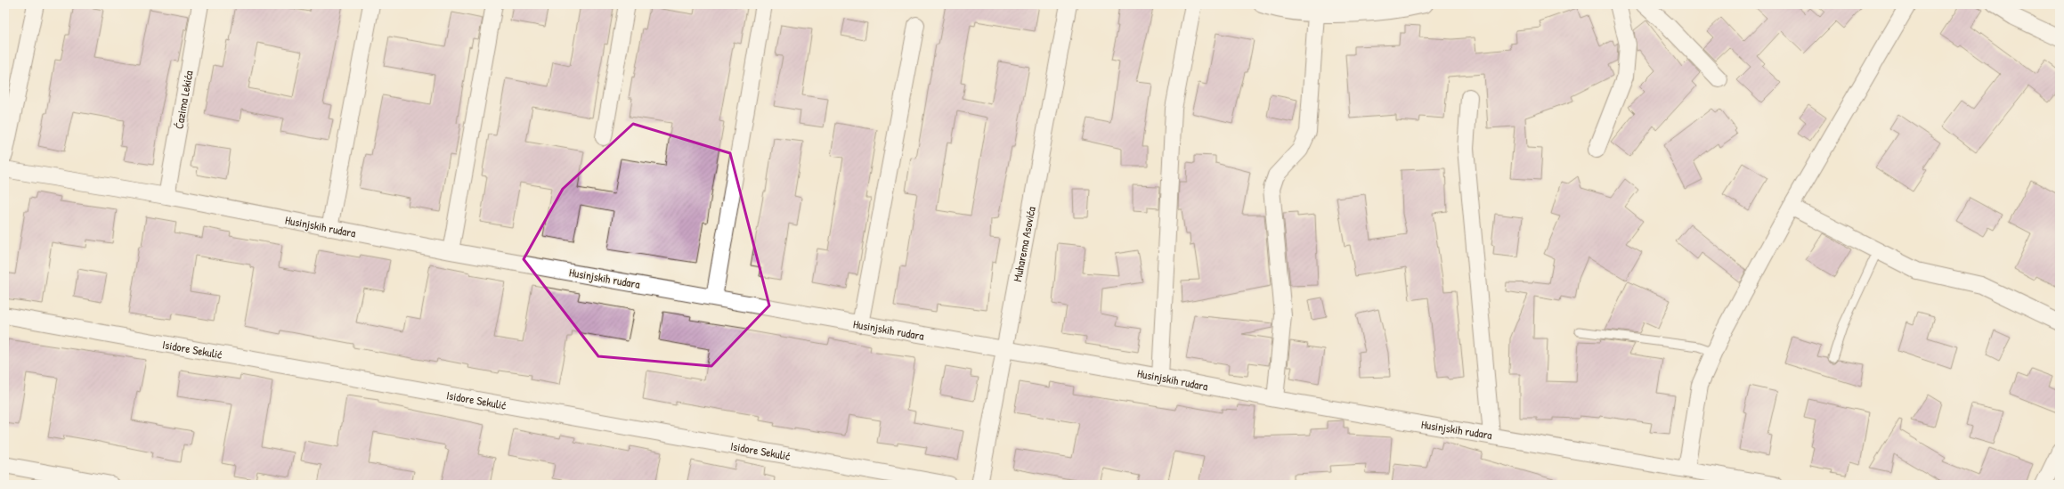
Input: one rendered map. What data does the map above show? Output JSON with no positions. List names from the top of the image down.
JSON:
{
  "streets": {
    "street": [
      "Ćazima Lekića",
      "Husinjskih rudara",
      "Muharema Asovića",
      "Isidore Sekulić"
    ]
  },
  "crossings": [
    ["Ćazima Lekića", "Husinjskih rudara"],
    ["Husinjskih rudara", "Muharema Asovića"]
  ]
}
